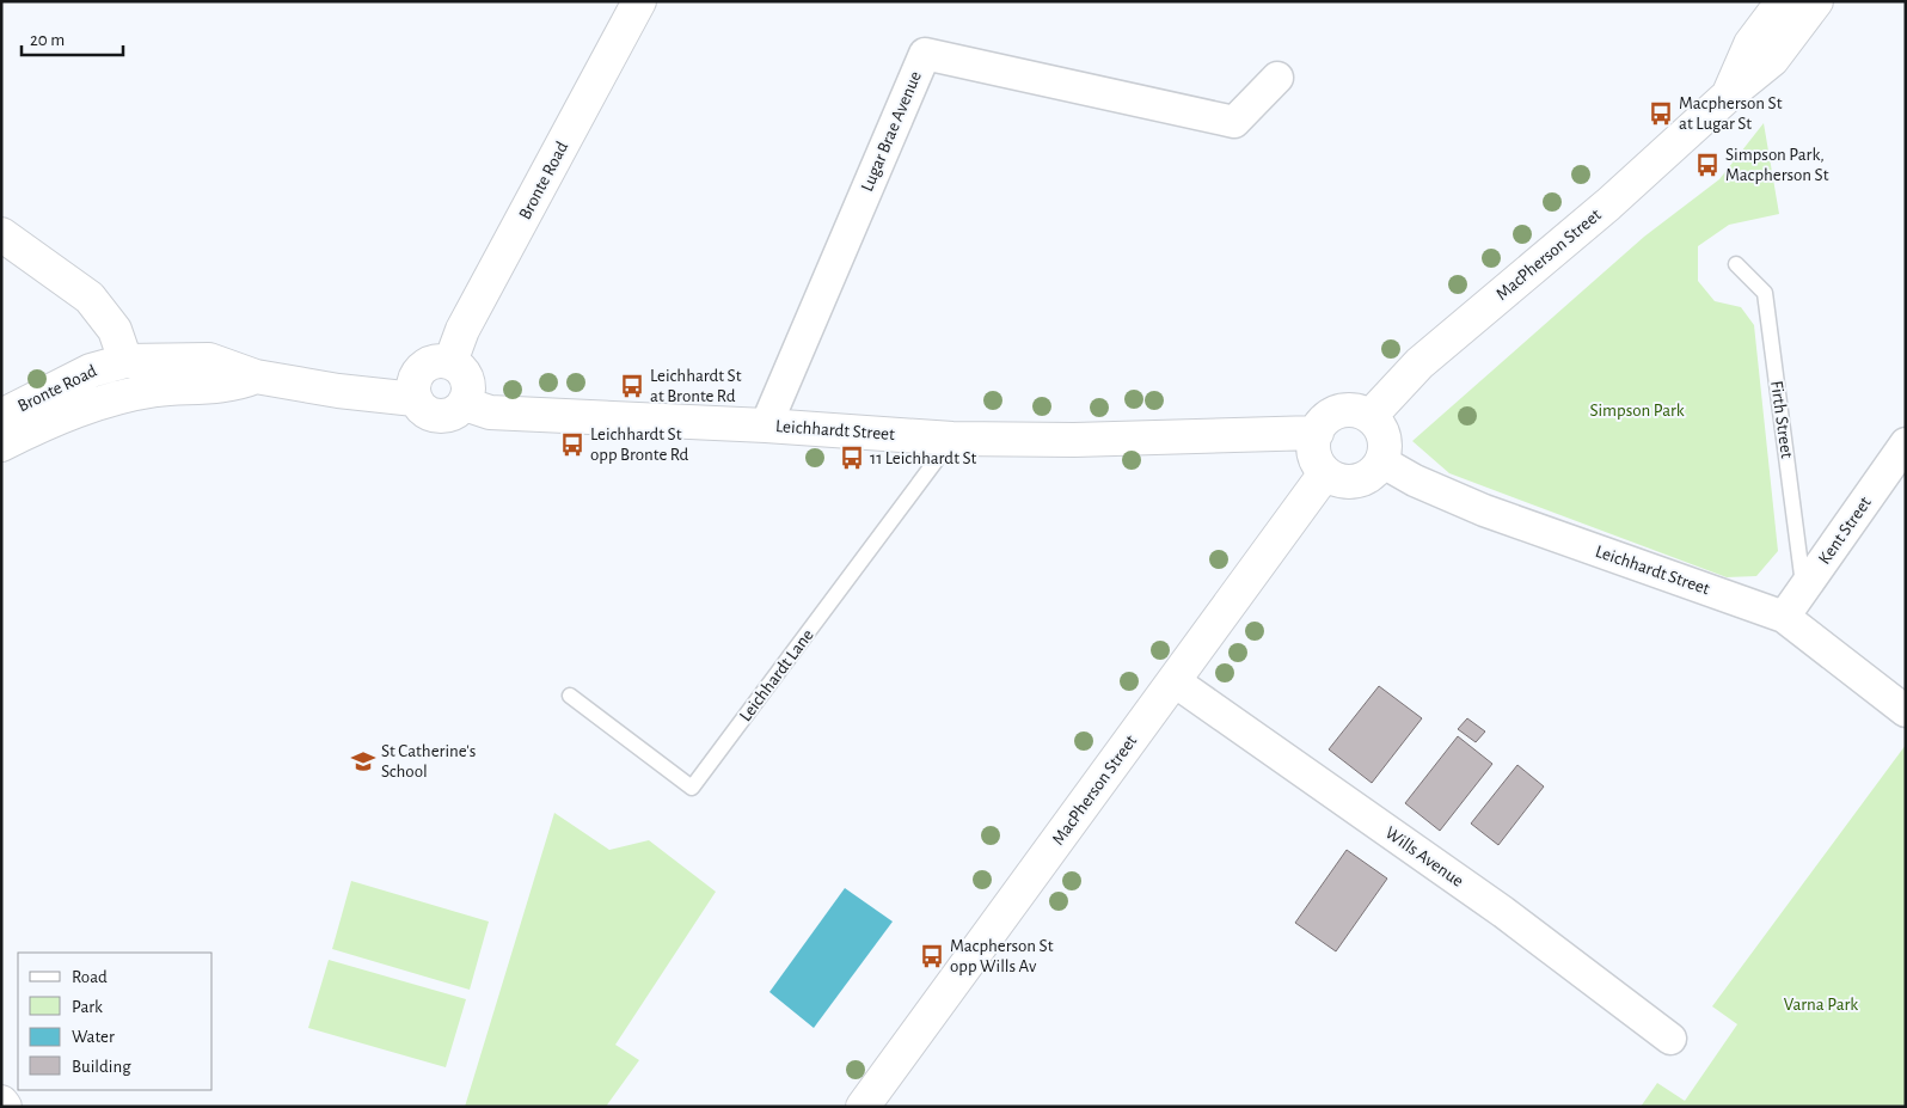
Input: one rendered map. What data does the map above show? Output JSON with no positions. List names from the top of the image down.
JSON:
{
  "streets": {
    "main road": ["Bronte Road", "MacPherson Street", "Leichhardt Street"],
    "street": ["Lugar Brae Avenue", "Kent Street", "Wills Avenue"],
    "lane": ["Firth Street", "Leichhardt Lane"]
  },
  "crossings": [
    ["Lugar Brae Avenue", "Leichhardt Street"],
    ["Bronte Road", "Leichhardt Street"],
    ["MacPherson Street", "Leichhardt Street"],
    ["MacPherson Street", "Wills Avenue"],
    ["Firth Street", "Kent Street"],
    ["Leichhardt Street", "Kent Street"],
    ["Leichhardt Street", "Leichhardt Lane"]
  ],
  "parks": ["Simpson Park", "Varna Park"],
  "places": {
    "bus stop": [
      "Macpherson St at Lugar St",
      "Simpson Park, Macpherson St",
      "Leichhardt St at Bronte Rd",
      "Leichhardt St opp Bronte Rd",
      "11 Leichhardt St",
      "Macpherson St opp Wills Av"
    ],
    "school or university": ["St Catherine's School"]
  },
  "legend": [
    "Road",
    "Park",
    "Water",
    "Building"
  ],
  "scale_bar": "20 m"
}
